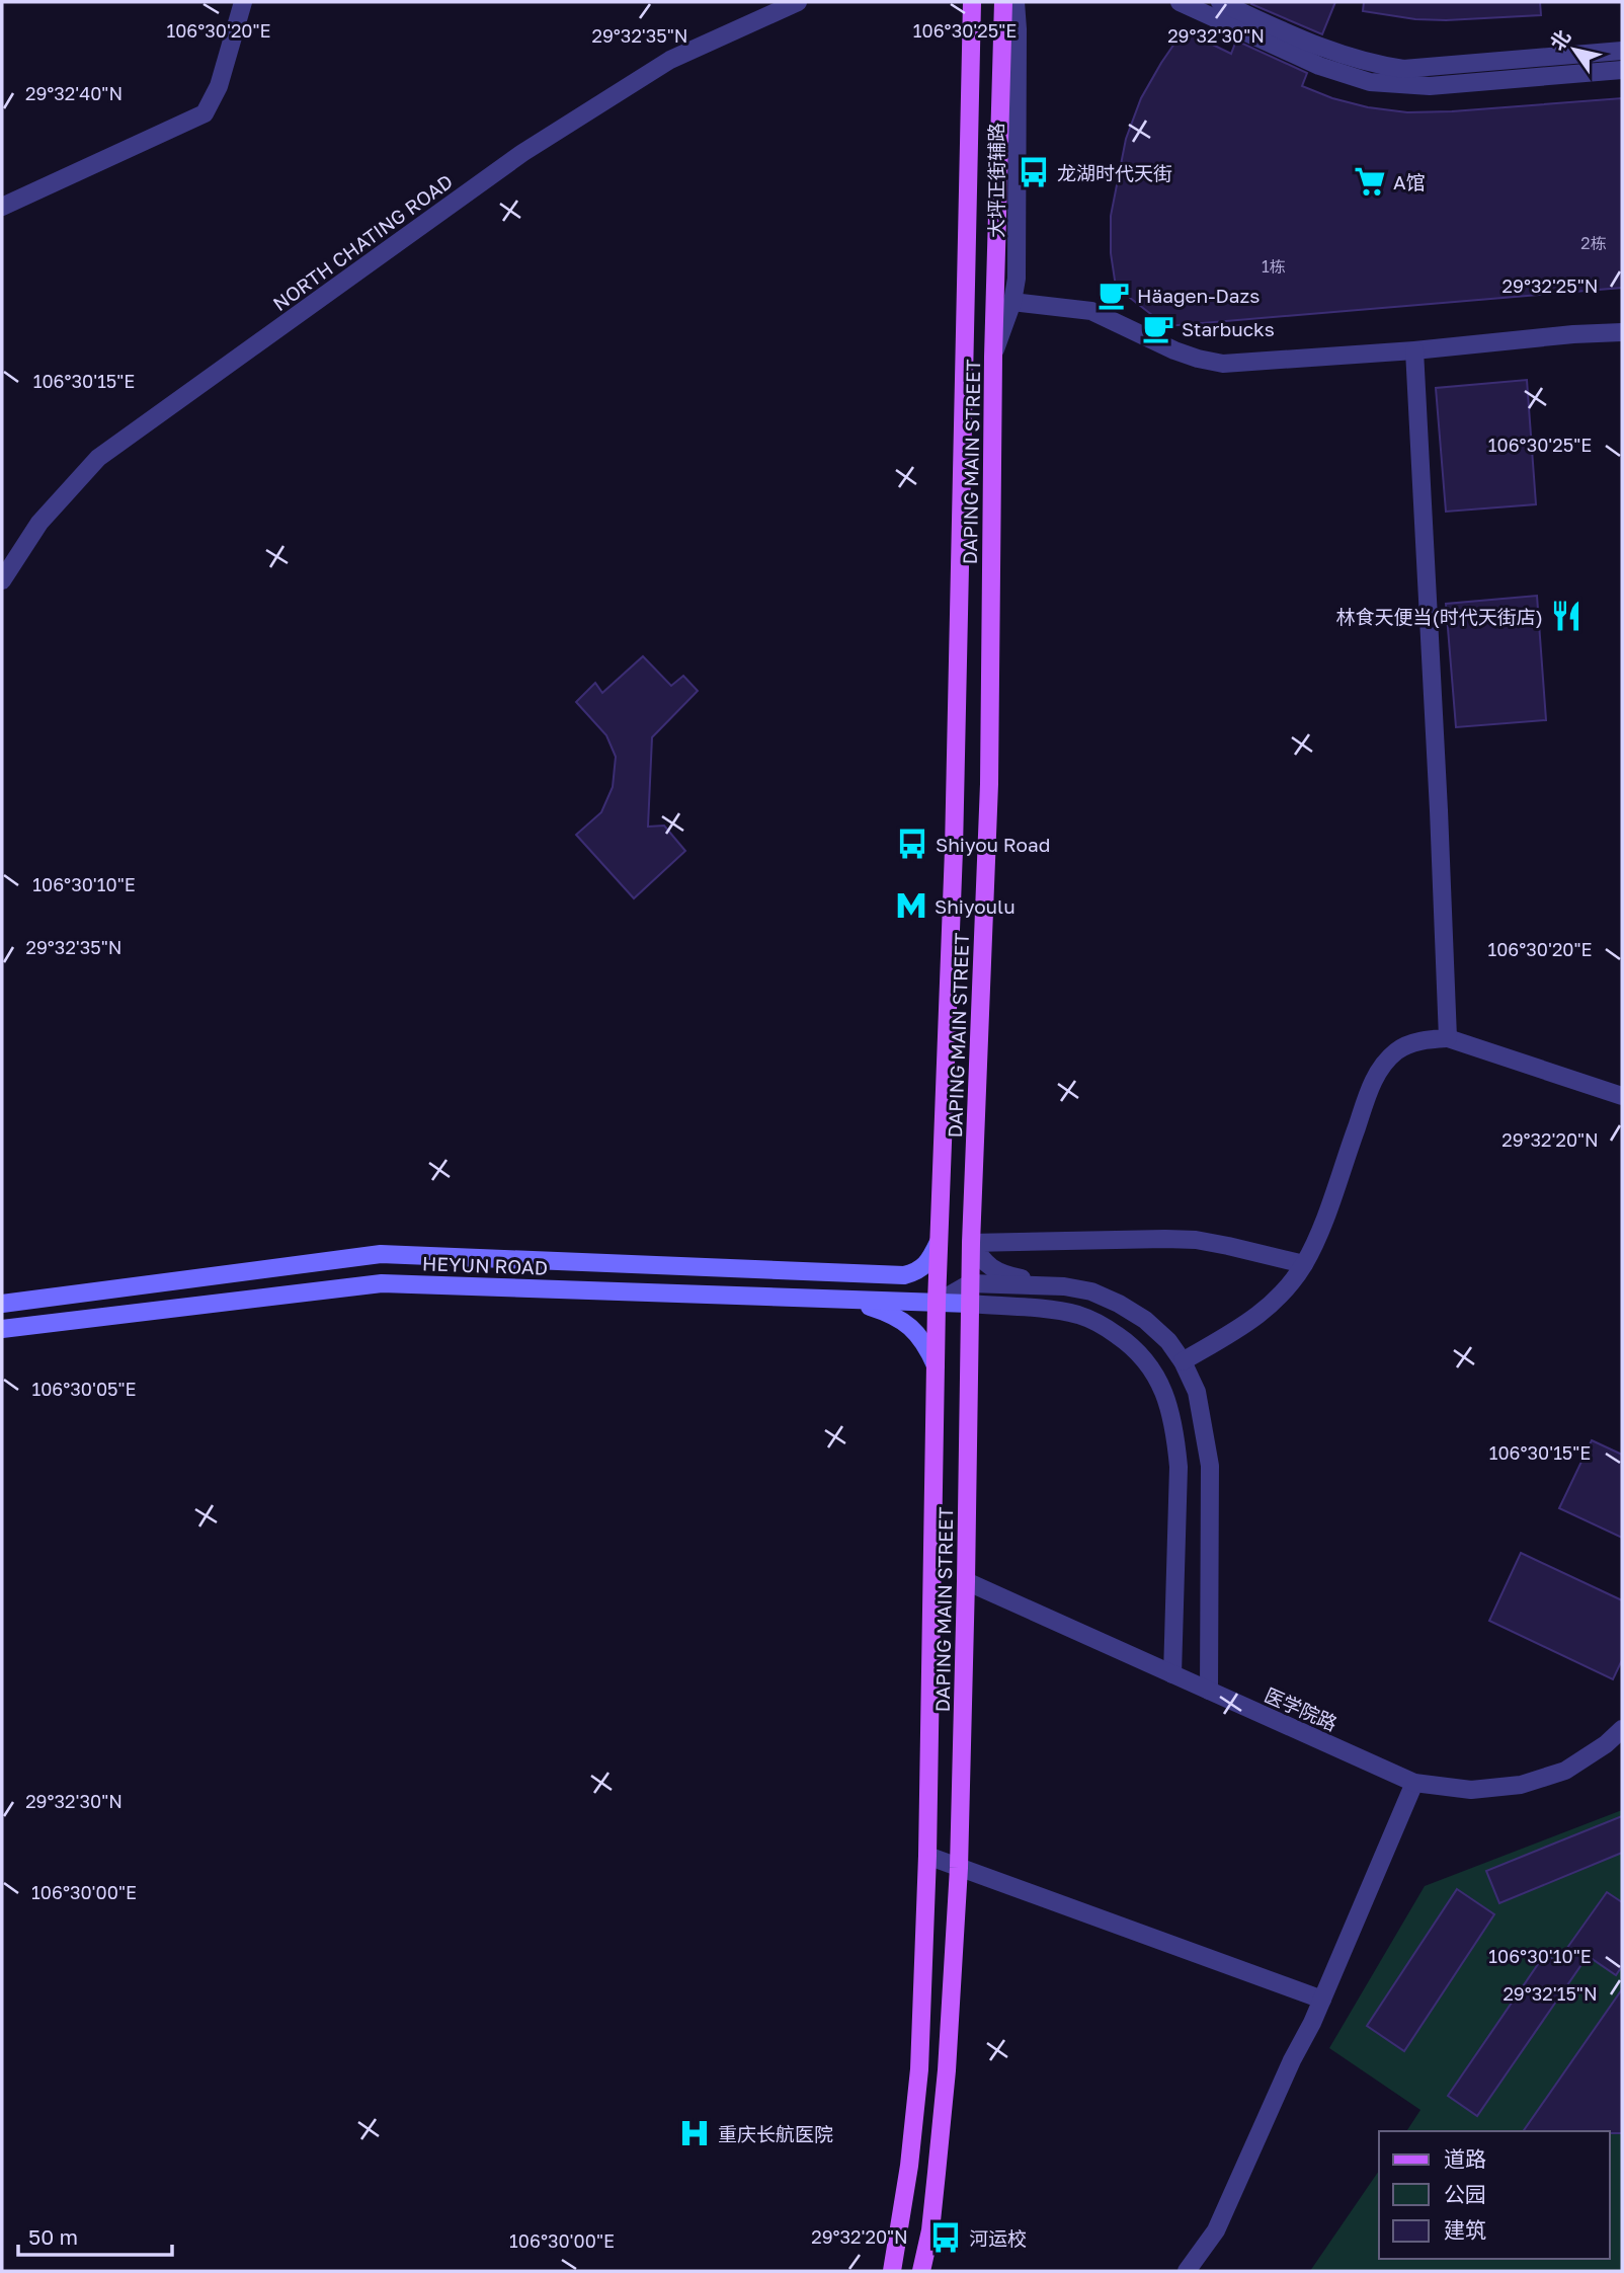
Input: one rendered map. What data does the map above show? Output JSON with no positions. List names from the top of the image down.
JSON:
{
  "streets": {
    "main road": ["DAPING MAIN STREET", "HEYUN ROAD"],
    "street": ["大坪正街辅路", "NORTH CHATING ROAD", "医学院路"]
  },
  "crossings": [
    ["大坪正街辅路", "DAPING MAIN STREET"],
    ["DAPING MAIN STREET", "HEYUN ROAD"],
    ["DAPING MAIN STREET", "医学院路"]
  ],
  "places": {
    "bus stop": ["龙湖时代天街", "Shiyou Road", "河运校"],
    "supermarket": ["A馆"],
    "cafe": ["Häagen-Dazs", "Starbucks"],
    "restaurant": ["林食天便当(时代天街店)"],
    "metro station": ["Shiyoulu"],
    "hospital": ["重庆长航医院"]
  },
  "house_numbers": ["2栋", "1栋"],
  "legend": ["道路", "公园", "建筑"],
  "scale_bar": "50 m",
  "north": "top left",
  "coordinates": [
    "106°30'20\"E",
    "106°30'25\"E",
    "29°32'35\"N",
    "29°32'30\"N",
    "29°32'40\"N",
    "29°32'25\"N",
    "106°30'15\"E",
    "106°30'10\"E",
    "29°32'20\"N",
    "106°30'05\"E",
    "106°30'00\"E",
    "29°32'15\"N"
  ]
}
